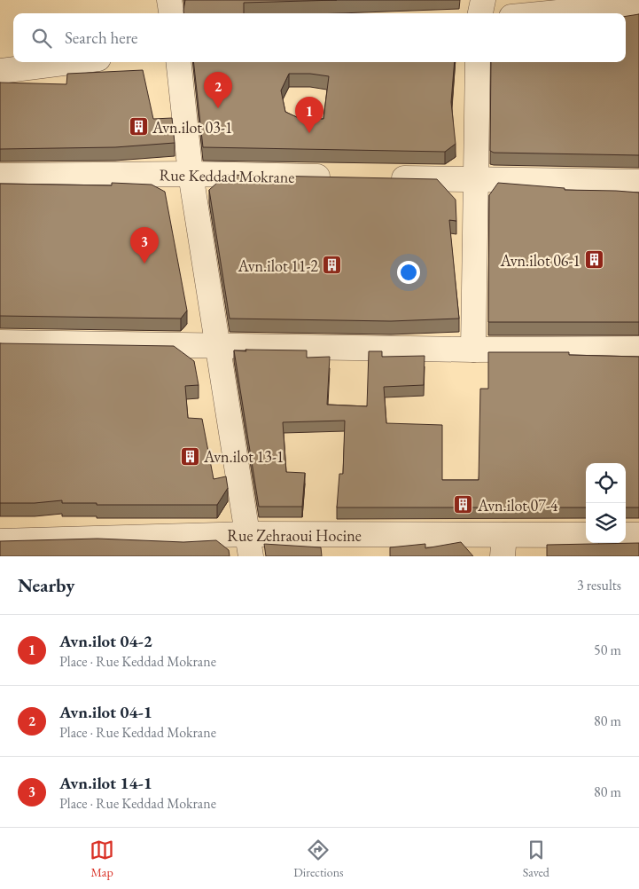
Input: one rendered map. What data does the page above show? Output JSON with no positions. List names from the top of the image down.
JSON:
{
  "streets": {
    "street": ["Rue Keddad Mokrane", "Rue Zehraoui Hocine"]
  },
  "places": {
    "building": [
      "Avn.ilot 03-1",
      "Avn.ilot 06-1",
      "Avn.ilot 11-2",
      "Avn.ilot 13-1",
      "Avn.ilot 07-4"
    ]
  },
  "page": {
    "search": "Search here",
    "pins": ["2", "1", "3"],
    "heading": ["Nearby", "3 results"],
    "list": [
      {
        "mark": "1",
        "name": "Avn.ilot 04-2",
        "note": "Place · Rue Keddad Mokrane",
        "value": "50 m"
      },
      {
        "mark": "2",
        "name": "Avn.ilot 04-1",
        "note": "Place · Rue Keddad Mokrane",
        "value": "80 m"
      },
      {
        "mark": "3",
        "name": "Avn.ilot 14-1",
        "note": "Place · Rue Keddad Mokrane",
        "value": "80 m"
      }
    ],
    "nav": ["Map", "Directions", "Saved"]
  }
}
